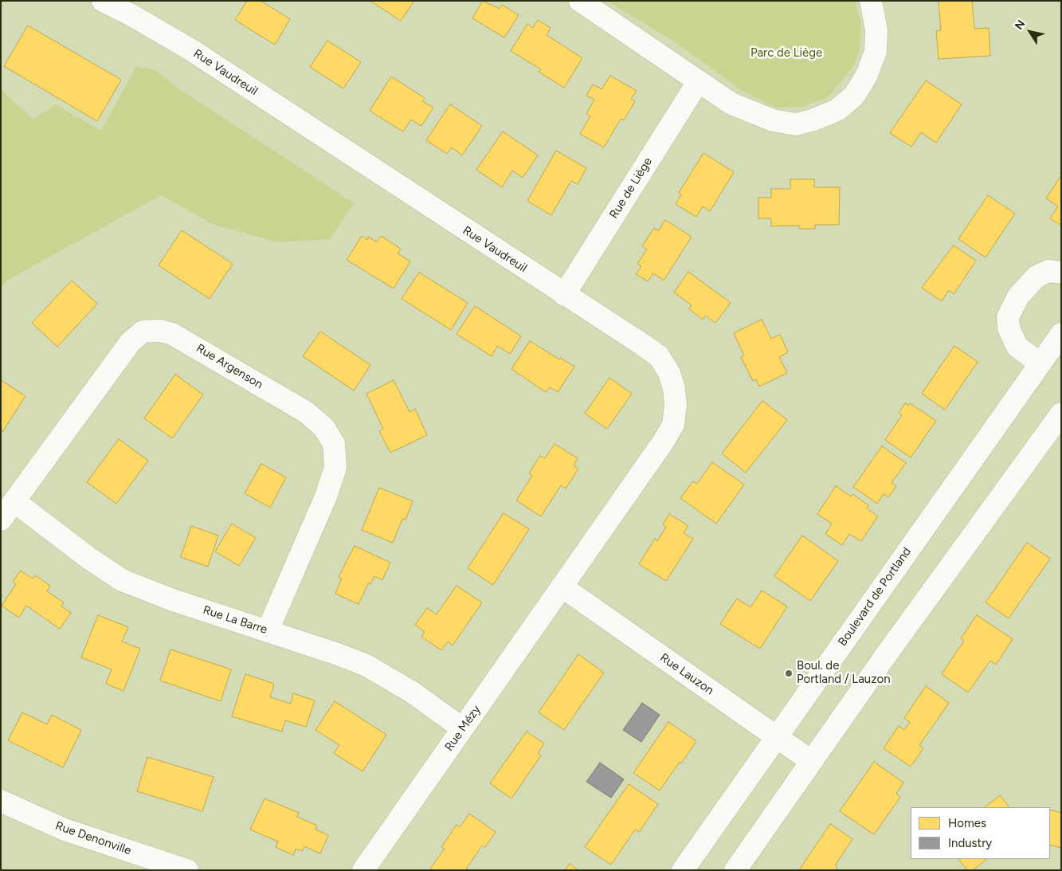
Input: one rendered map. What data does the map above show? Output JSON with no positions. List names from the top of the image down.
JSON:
{
  "streets": {
    "street": [
      "Rue Vaudreuil",
      "Rue de Liège",
      "Rue Argenson",
      "Boulevard de Portland",
      "Rue La Barre",
      "Rue Lauzon",
      "Rue Mézy",
      "Rue Denonville"
    ]
  },
  "crossings": [
    ["Rue Vaudreuil", "Rue de Liège"],
    ["Rue Vaudreuil", "Rue Lauzon"],
    ["Rue Vaudreuil", "Rue Mézy"],
    ["Rue Argenson", "Rue La Barre"],
    ["Boulevard de Portland", "Rue Lauzon"],
    ["Rue La Barre", "Rue Mézy"],
    ["Rue Lauzon", "Rue Mézy"]
  ],
  "parks": ["Parc de Liège"],
  "places": ["Boul. de Portland / Lauzon"],
  "legend": ["Homes", "Industry"],
  "north": "top left"
}
